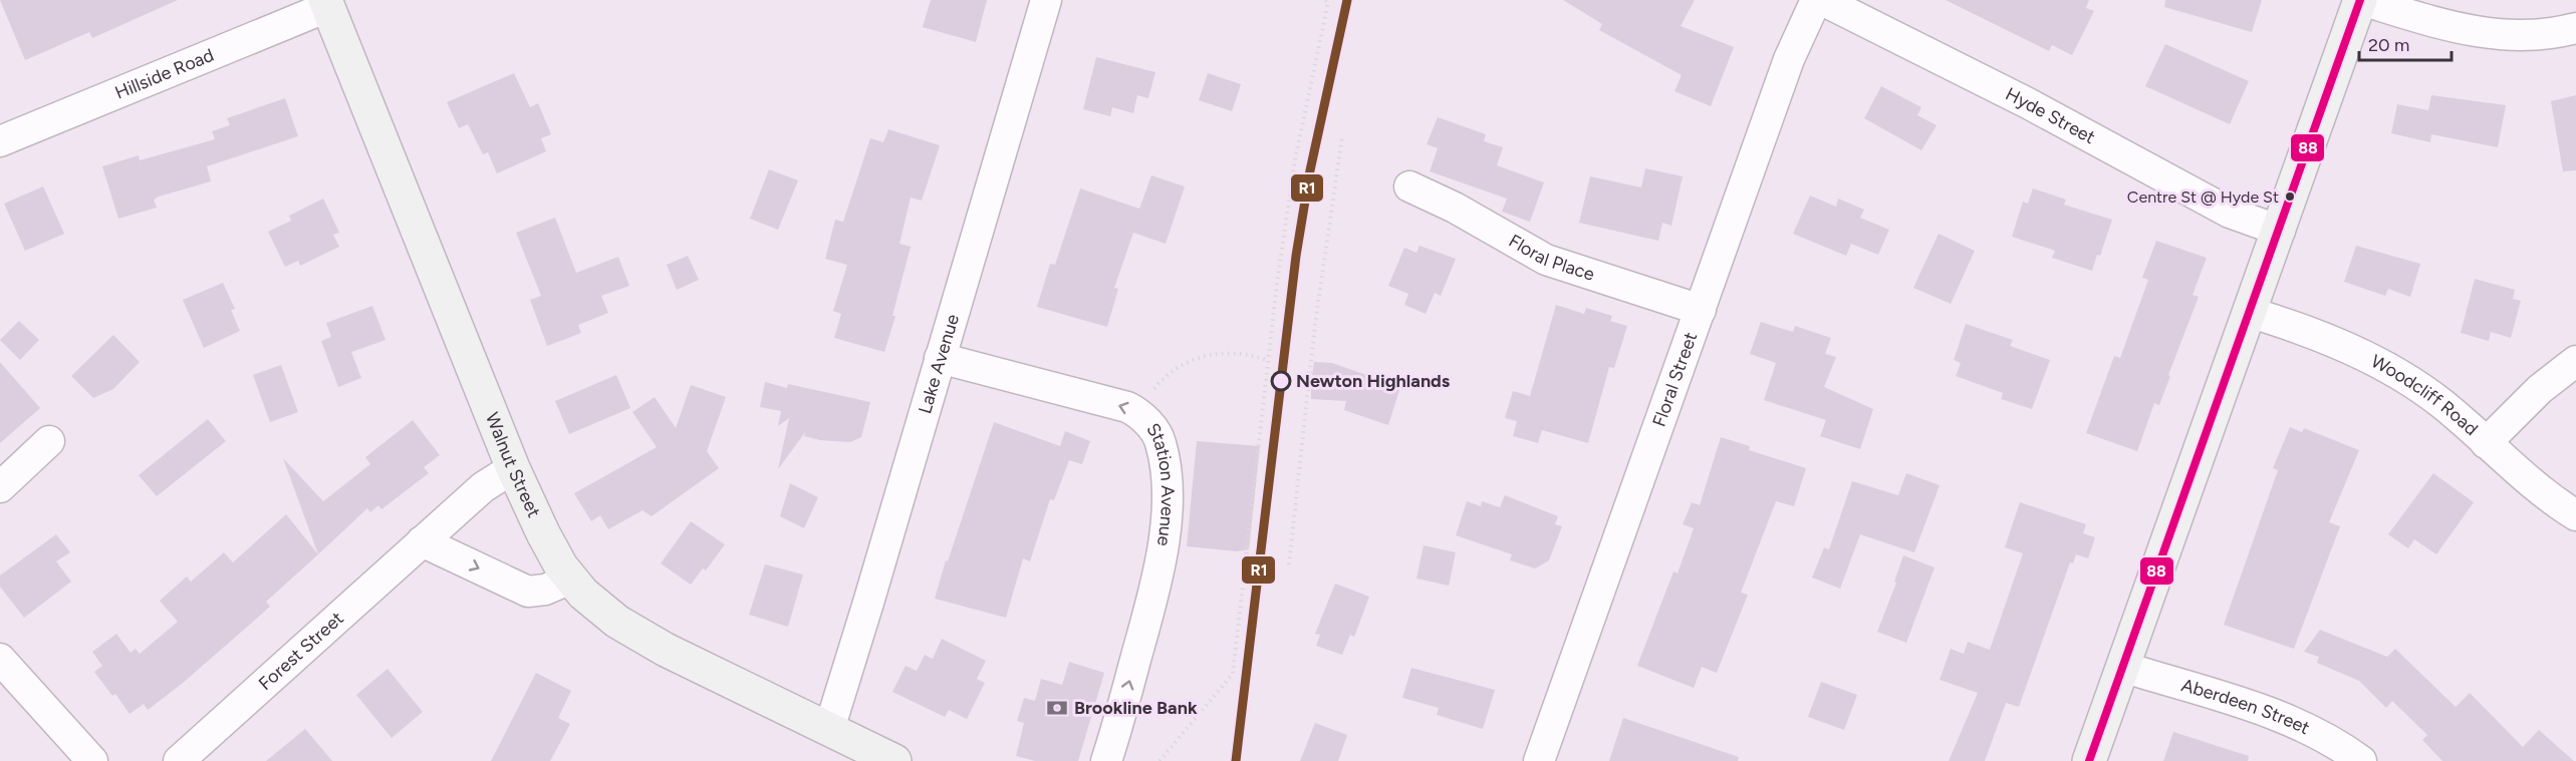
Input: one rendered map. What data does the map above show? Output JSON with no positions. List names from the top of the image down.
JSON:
{
  "streets": {
    "main road": ["Walnut Street"],
    "street": [
      "Hillside Road",
      "Hyde Street",
      "Floral Place",
      "Lake Avenue",
      "Floral Street",
      "Woodcliff Road",
      "Station Avenue",
      "Forest Street",
      "Aberdeen Street"
    ]
  },
  "crossings": [
    ["Hillside Road", "Walnut Street"],
    ["Floral Place", "Floral Street"],
    ["Lake Avenue", "Walnut Street"],
    ["Lake Avenue", "Station Avenue"],
    ["Walnut Street", "Forest Street"]
  ],
  "places": {
    "other": ["Centre St @ Hyde St", "Newton Highlands"],
    "bank": ["Brookline Bank"]
  },
  "lines": ["transit line R1", "transit line 88"],
  "scale_bar": "20 m"
}
